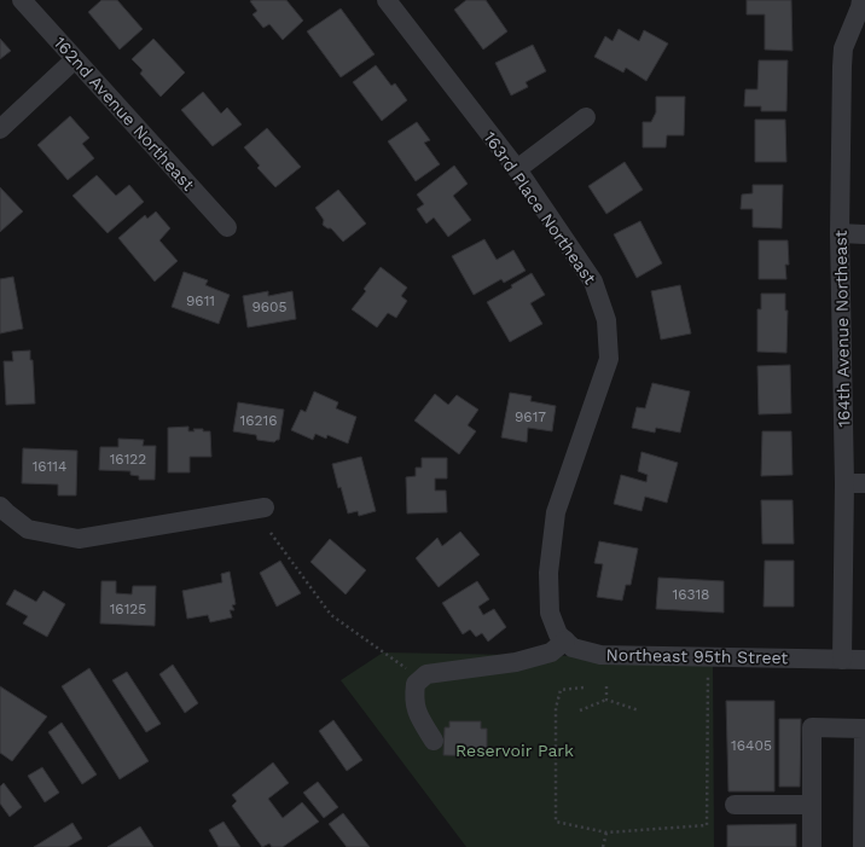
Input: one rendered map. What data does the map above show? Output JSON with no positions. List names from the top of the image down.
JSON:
{
  "streets": {
    "street": [
      "162nd Avenue Northeast",
      "163rd Place Northeast",
      "164th Avenue Northeast",
      "Northeast 95th Street"
    ]
  },
  "crossings": [
    ["163rd Place Northeast", "Northeast 95th Street"],
    ["164th Avenue Northeast", "Northeast 95th Street"]
  ],
  "parks": ["Reservoir Park"],
  "house_numbers": [
    "9611",
    "9605",
    "9617",
    "16216",
    "16122",
    "16114",
    "16318",
    "16125",
    "16405"
  ]
}
